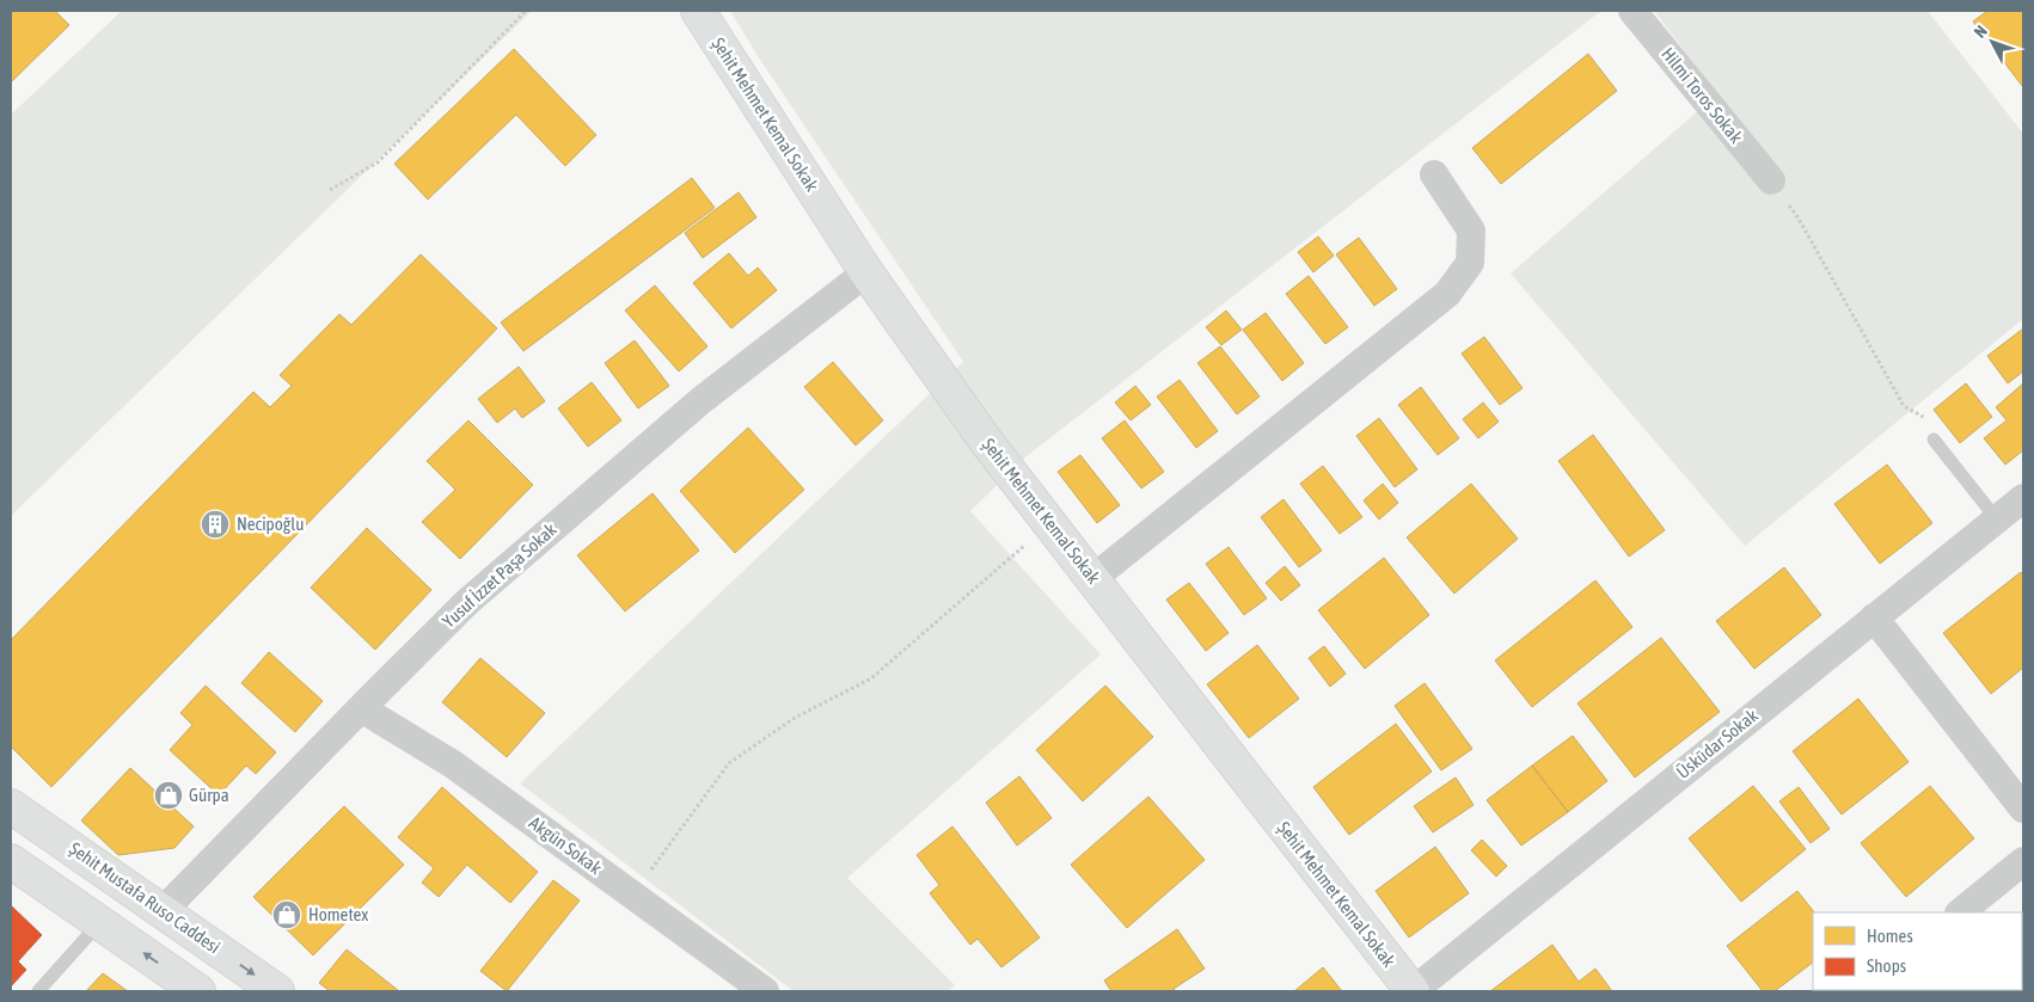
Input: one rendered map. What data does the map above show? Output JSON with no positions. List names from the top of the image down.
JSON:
{
  "streets": {
    "street": [
      "Hilmi Toros Sokak",
      "Şehit Mehmet Kemal Sokak",
      "Yusuf İzzet Paşa Sokak",
      "Üsküdar Sokak",
      "Akgün Sokak",
      "Şehit Mustafa Ruso Caddesi"
    ]
  },
  "crossings": [
    ["Şehit Mehmet Kemal Sokak", "Yusuf İzzet Paşa Sokak"],
    ["Şehit Mehmet Kemal Sokak", "Üsküdar Sokak"],
    ["Yusuf İzzet Paşa Sokak", "Akgün Sokak"],
    ["Yusuf İzzet Paşa Sokak", "Şehit Mustafa Ruso Caddesi"]
  ],
  "places": {
    "building": ["Necipoğlu"],
    "shop": ["Gürpa", "Hometex"]
  },
  "legend": ["Homes", "Shops"],
  "north": "top left"
}
